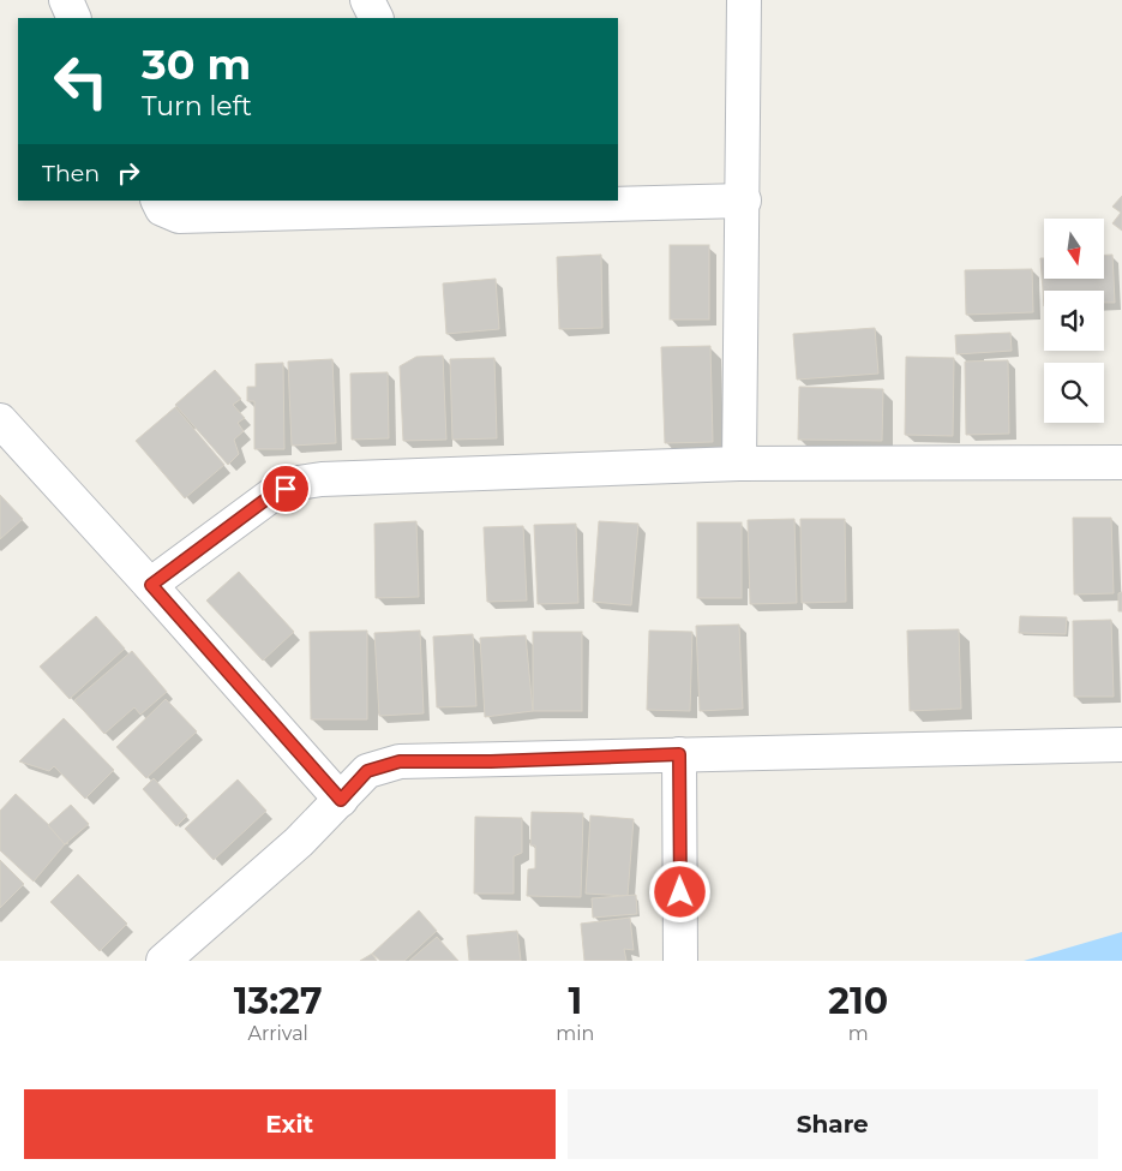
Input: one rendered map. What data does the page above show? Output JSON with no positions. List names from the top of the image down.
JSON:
{
  "north": "bottom",
  "page": {
    "turn": ["30 m", "Turn left"],
    "then": "Then",
    "eta": [
      "13:27",
      "Arrival",
      "1",
      "min",
      "210",
      "m"
    ],
    "buttons": ["Exit", "Share"]
  }
}
